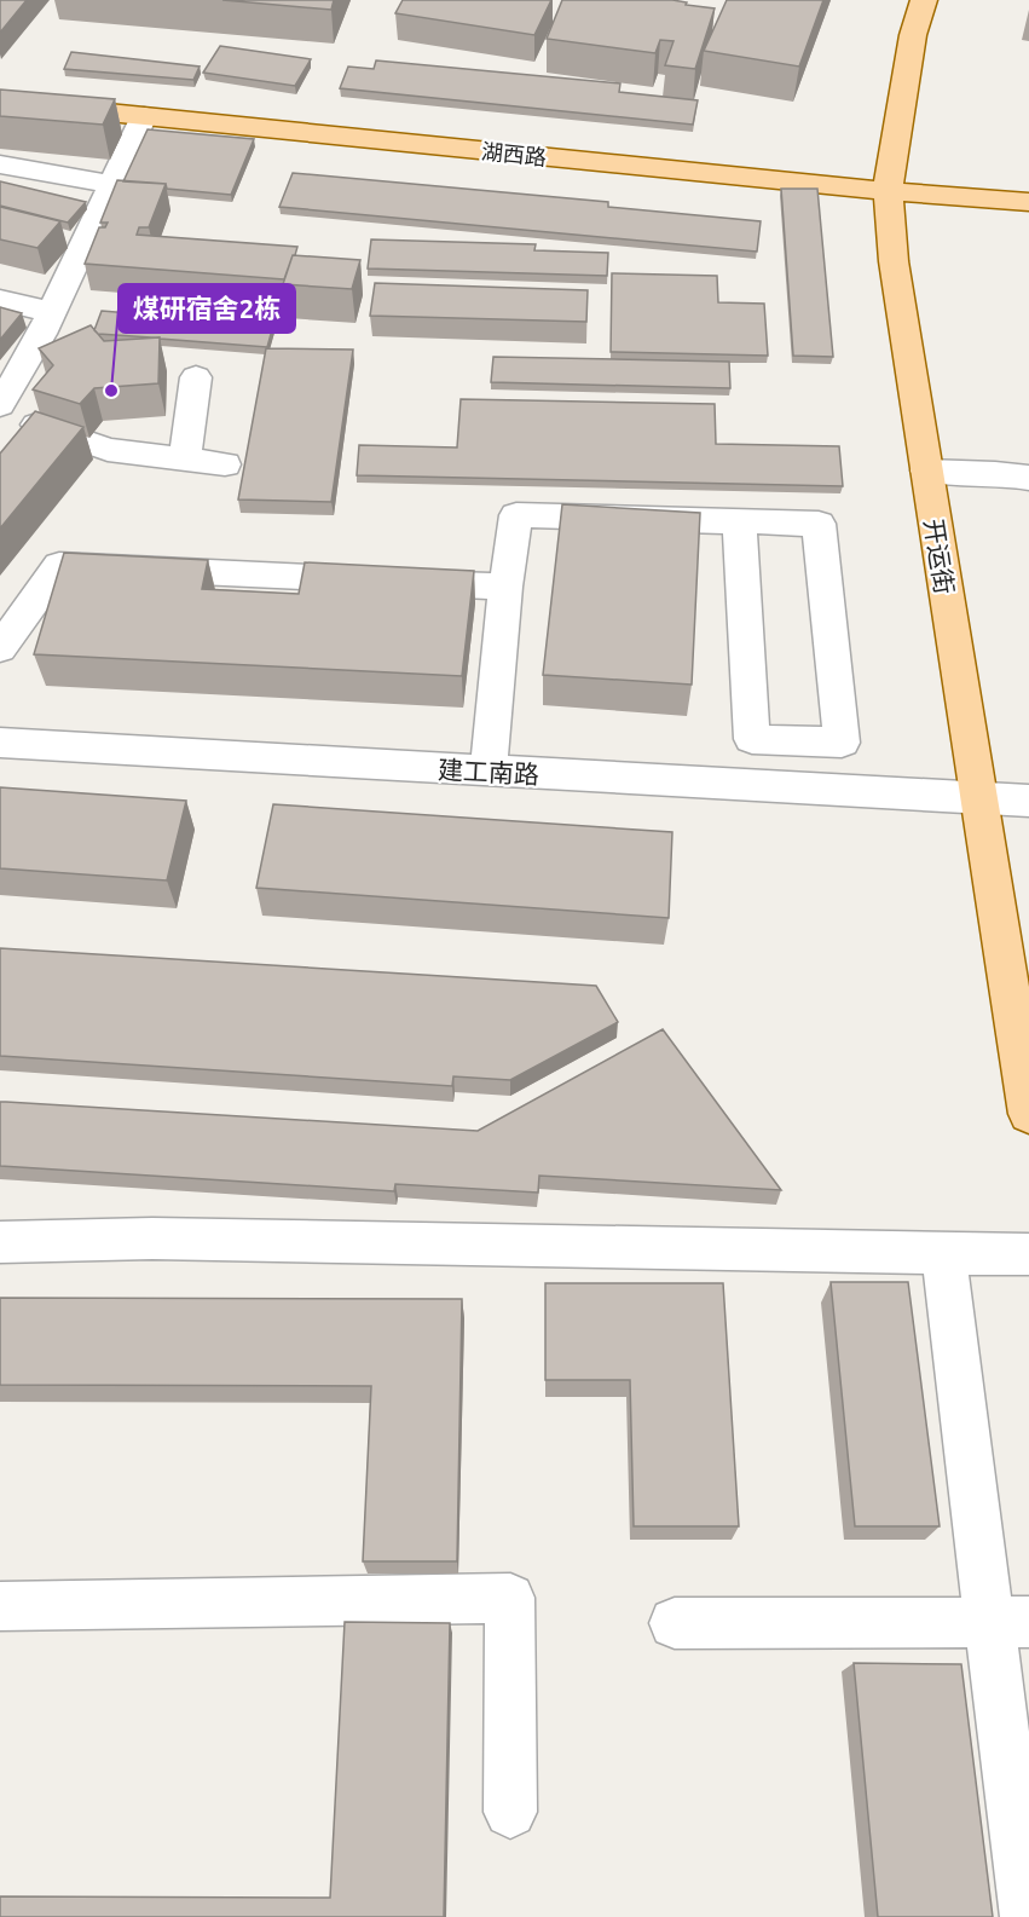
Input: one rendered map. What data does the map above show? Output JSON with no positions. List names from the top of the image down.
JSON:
{
  "streets": {
    "main road": ["湖西路", "开运街"],
    "street": ["建工南路"]
  },
  "crossings": [
    ["湖西路", "开运街"],
    ["开运街", "建工南路"]
  ],
  "places": ["煤研宿舍2栋"]
}
